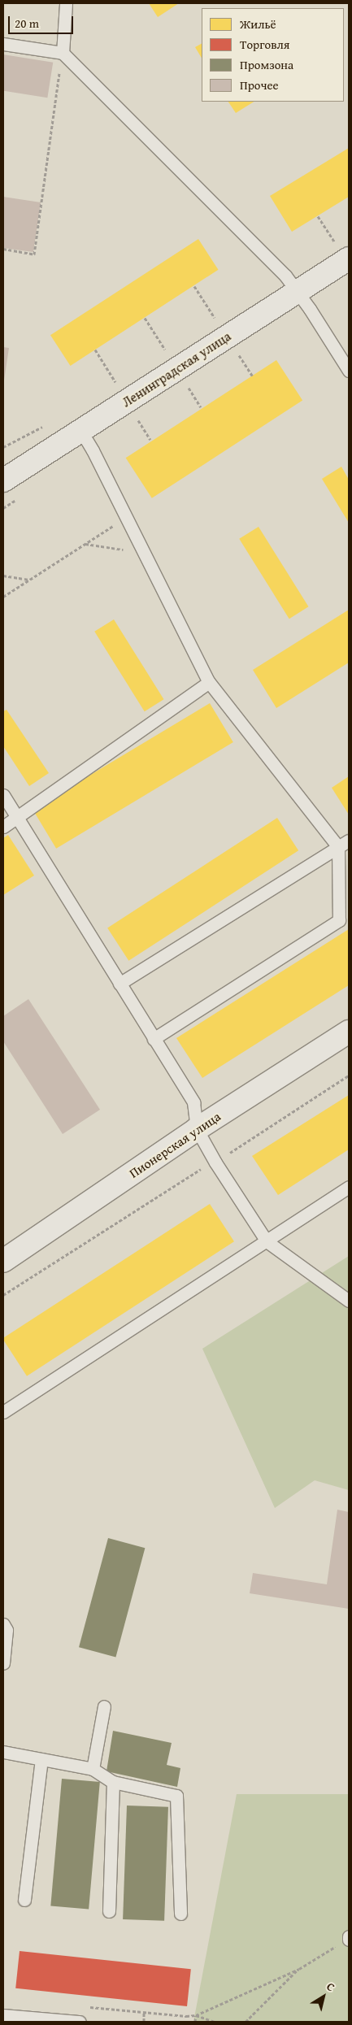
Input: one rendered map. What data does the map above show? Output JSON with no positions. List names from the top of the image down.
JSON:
{
  "streets": {
    "street": ["Ленинградская улица", "Пионерская улица"]
  },
  "legend": [
    "Жильё",
    "Торговля",
    "Промзона",
    "Прочее"
  ],
  "scale_bar": "20 m",
  "north": "top right"
}
